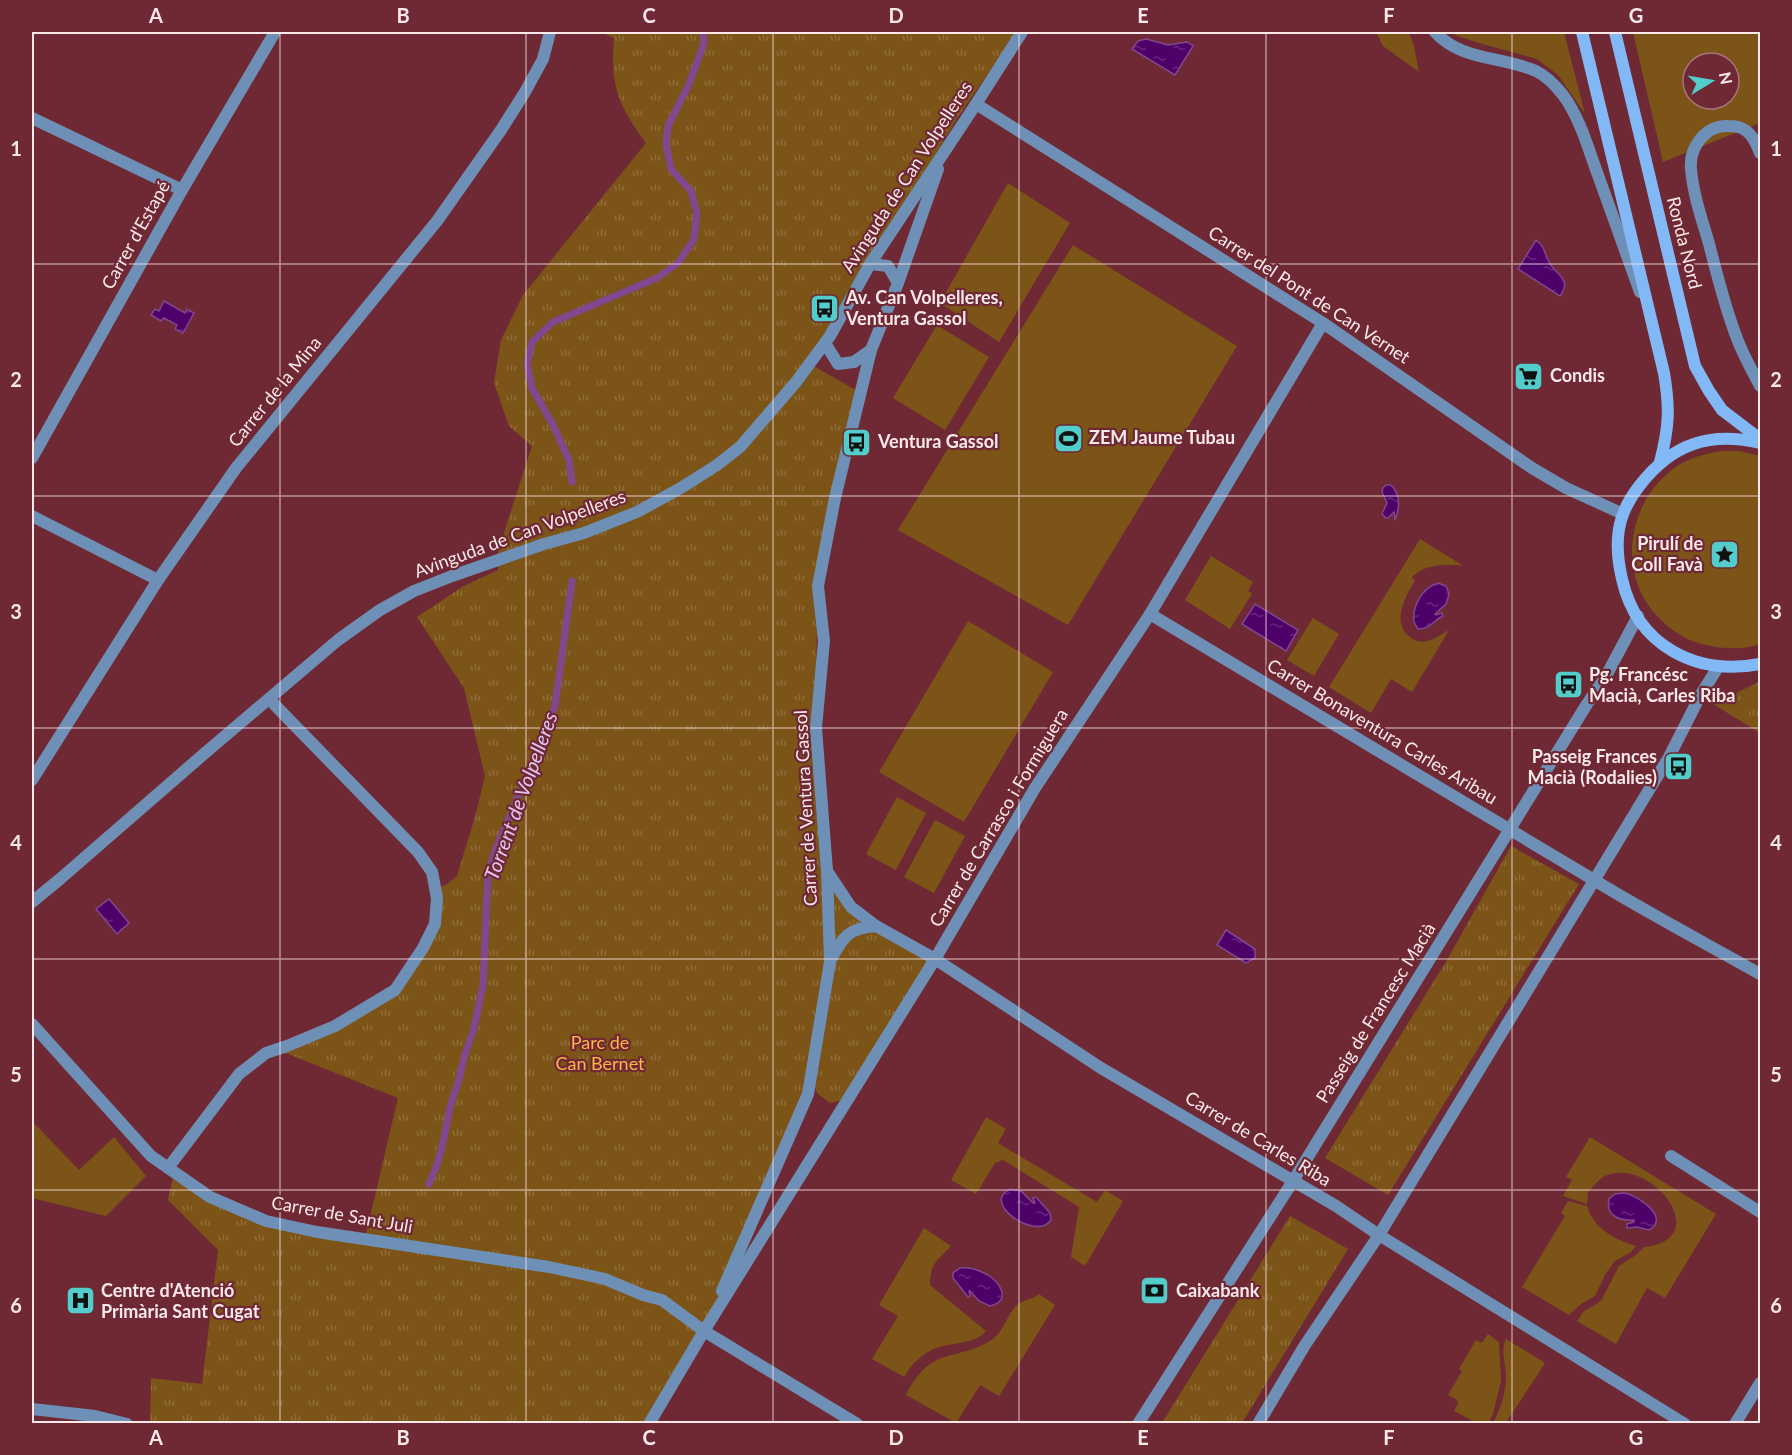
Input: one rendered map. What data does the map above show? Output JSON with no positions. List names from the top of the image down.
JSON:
{
  "streets": {
    "main road": ["Ronda Nord"],
    "street": [
      "Avinguda de Can Volpelleres",
      "Carrer d'Estapé",
      "Carrer del Pont de Can Vernet",
      "Carrer de la Mina",
      "Carrer Bonaventura Carles Aribau",
      "Carrer de Ventura Gassol",
      "Carrer de Carrasco i Formiguera",
      "Passeig de Francesc Macià",
      "Carrer de Carles Riba",
      "Carrer de Sant Juli"
    ]
  },
  "crossings": [
    ["Avinguda de Can Volpelleres", "Carrer del Pont de Can Vernet"],
    ["Avinguda de Can Volpelleres", "Carrer de Ventura Gassol"],
    ["Ronda Nord", "Carrer del Pont de Can Vernet"],
    ["Ronda Nord", "Passeig de Francesc Macià"],
    ["Carrer del Pont de Can Vernet", "Carrer de Carrasco i Formiguera"],
    ["Carrer Bonaventura Carles Aribau", "Carrer de Carrasco i Formiguera"],
    ["Carrer Bonaventura Carles Aribau", "Passeig de Francesc Macià"],
    ["Carrer de Ventura Gassol", "Carrer de Carrasco i Formiguera"],
    ["Carrer de Ventura Gassol", "Carrer de Carles Riba"],
    ["Carrer de Ventura Gassol", "Carrer de Sant Juli"],
    ["Carrer de Carrasco i Formiguera", "Carrer de Carles Riba"],
    ["Carrer de Carrasco i Formiguera", "Carrer de Sant Juli"],
    ["Passeig de Francesc Macià", "Carrer de Carles Riba"]
  ],
  "water": ["Torrent de Volpelleres"],
  "parks": ["Parc de Can Bernet"],
  "places": {
    "bus stop": [
      "Av. Can Volpelleres, Ventura Gassol",
      "Ventura Gassol",
      "Pg. Francésc Macià, Carles Riba",
      "Passeig Frances Macià (Rodalies)"
    ],
    "supermarket": ["Condis"],
    "sports": ["ZEM Jaume Tubau"],
    "place": ["Pirulí de Coll Favà"],
    "bank": ["Caixabank"],
    "hospital": ["Centre d'Atenció Primària Sant Cugat"]
  },
  "north": "right",
  "grid": {
    "columns": [
      "A",
      "B",
      "C",
      "D",
      "E",
      "F",
      "G"
    ],
    "rows": [
      "1",
      "2",
      "3",
      "4",
      "5",
      "6"
    ]
  }
}
